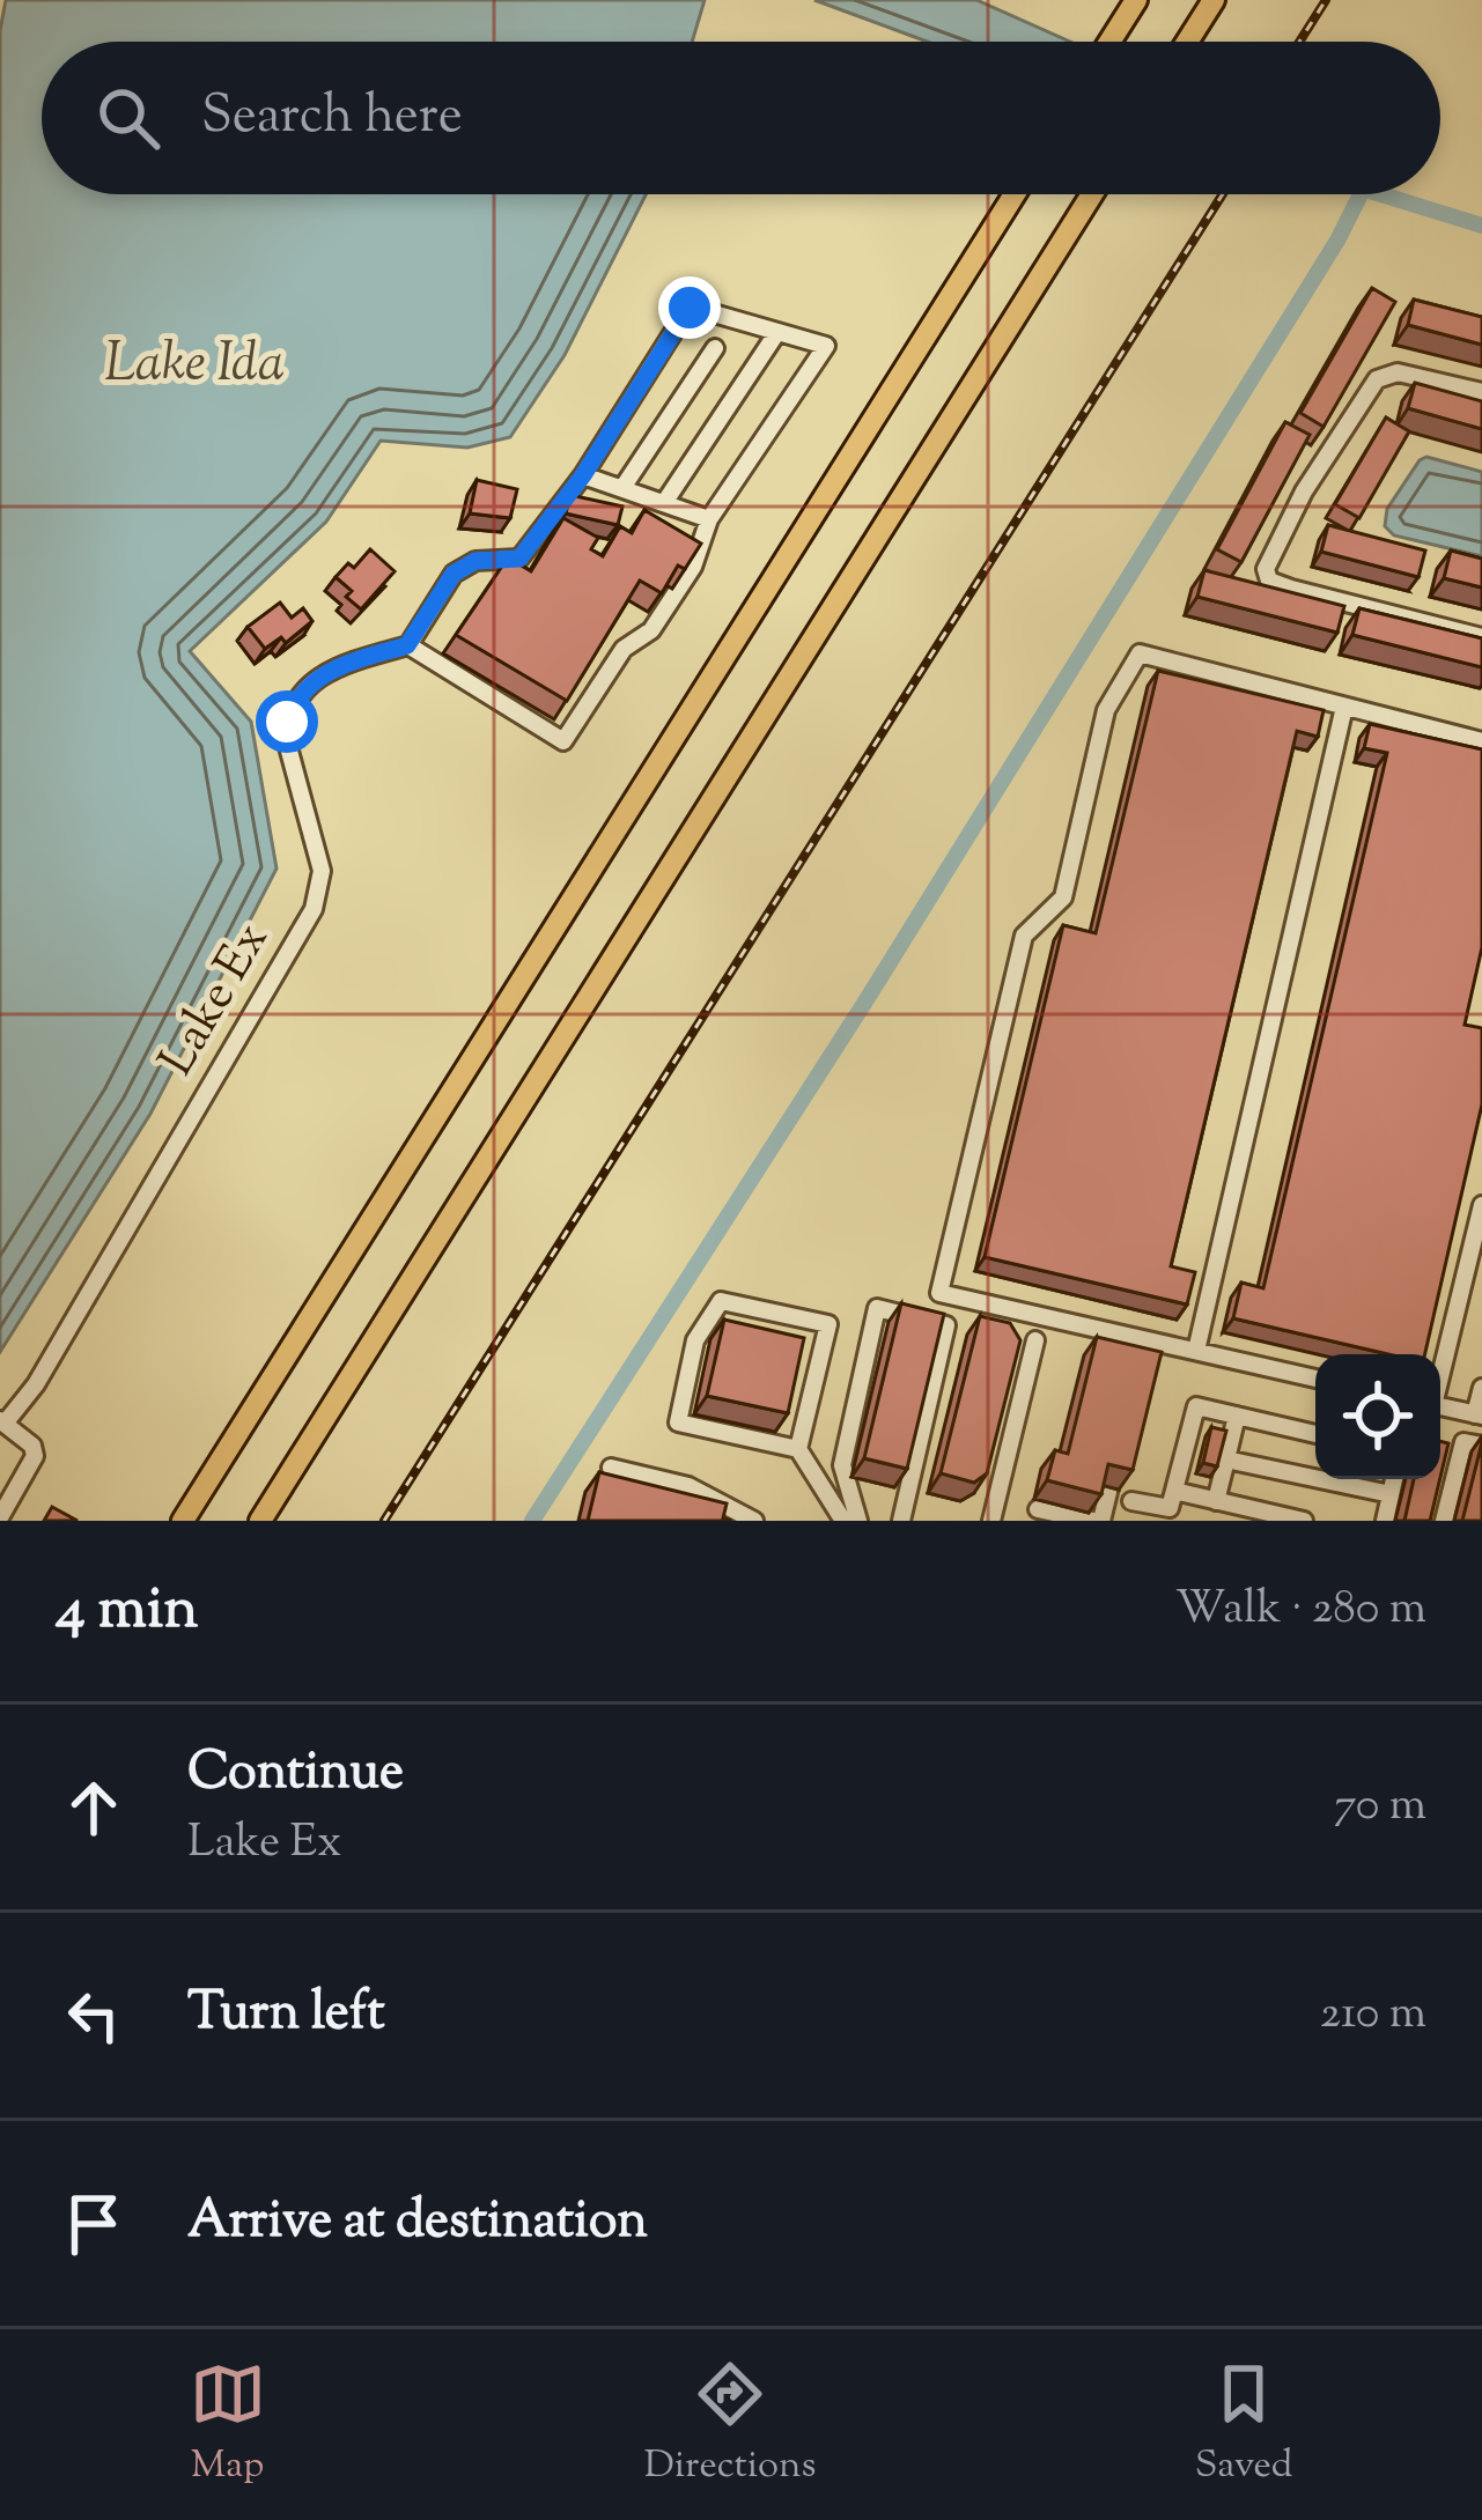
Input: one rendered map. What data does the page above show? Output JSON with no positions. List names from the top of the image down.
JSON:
{
  "streets": {
    "street": ["Lake Ex"]
  },
  "water": ["Lake Ida"],
  "page": {
    "search": "Search here",
    "heading": ["4 min", "Walk · 280 m"],
    "list": [
      ["Continue", "Lake Ex", "70 m"],
      ["Turn left", "210 m"],
      "Arrive at destination"
    ],
    "nav": ["Map", "Directions", "Saved"]
  }
}
